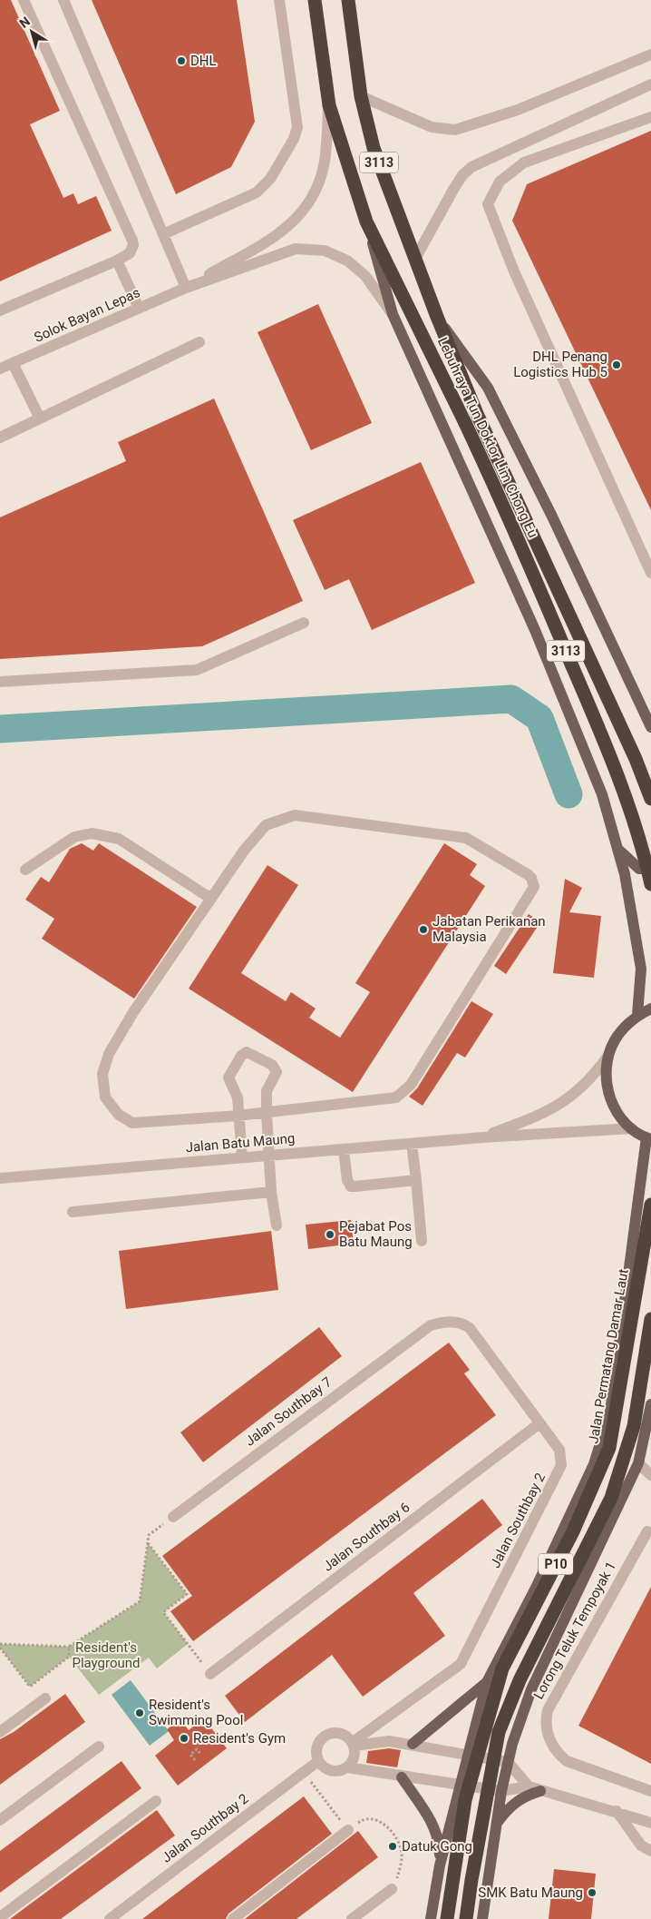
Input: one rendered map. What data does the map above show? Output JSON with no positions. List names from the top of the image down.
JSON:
{
  "streets": {
    "highway": [
      "3113",
      "Lebuhraya Tun Doktor Lim Chong Eu",
      "Jalan Permatang Damar Laut",
      "P10"
    ],
    "street": [
      "Solok Bayan Lepas",
      "Jalan Batu Maung",
      "Jalan Southbay 7",
      "Jalan Southbay 2",
      "Jalan Southbay 6",
      "Lorong Teluk Tempoyak 1"
    ]
  },
  "crossings": [
    ["Solok Bayan Lepas", "Lebuhraya Tun Doktor Lim Chong Eu"],
    ["Jalan Southbay 7", "Jalan Southbay 2"],
    ["Jalan Southbay 2", "Jalan Southbay 6"]
  ],
  "parks": ["Resident's Playground"],
  "places": [
    "DHL",
    "DHL Penang Logistics Hub 5",
    "Jabatan Perikanan Malaysia",
    "Pejabat Pos Batu Maung",
    "Resident's Swimming Pool",
    "Resident's Gym",
    "Datuk Gong",
    "SMK Batu Maung"
  ],
  "north": "top left"
}
